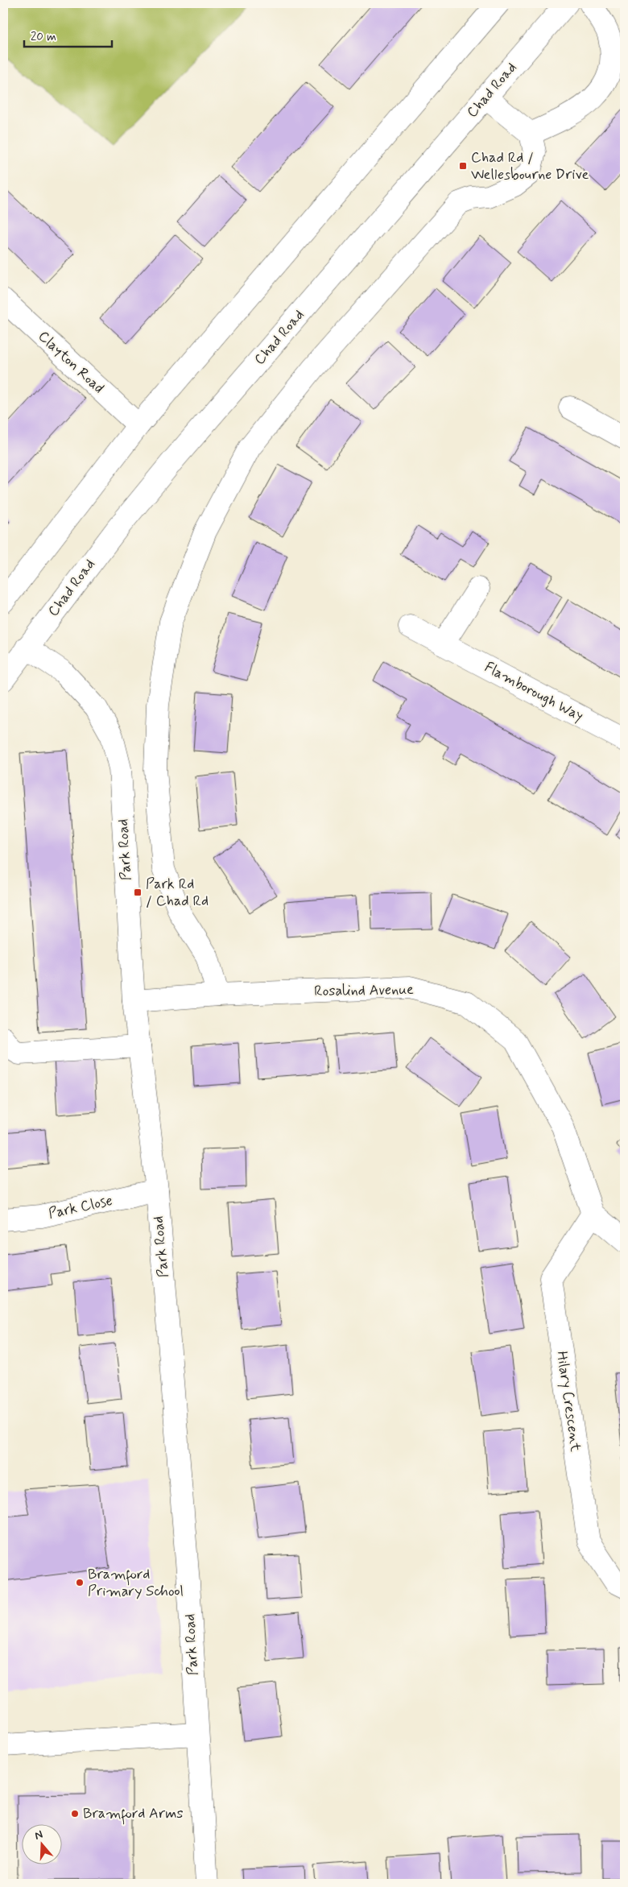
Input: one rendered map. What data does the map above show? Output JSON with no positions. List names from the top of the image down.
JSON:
{
  "streets": {
    "street": [
      "Chad Road",
      "Clayton Road",
      "Flamborough Way",
      "Park Road",
      "Rosalind Avenue",
      "Park Close",
      "Hilary Crescent"
    ]
  },
  "crossings": [
    ["Chad Road", "Park Road"],
    ["Park Road", "Rosalind Avenue"],
    ["Park Road", "Park Close"],
    ["Rosalind Avenue", "Hilary Crescent"]
  ],
  "places": {
    "transit": ["Chad Rd / Wellesbourne Drive", "Park Rd / Chad Rd"],
    "other": ["Bramford Primary School", "Bramford Arms"]
  },
  "scale_bar": "20 m",
  "north": "top"
}
